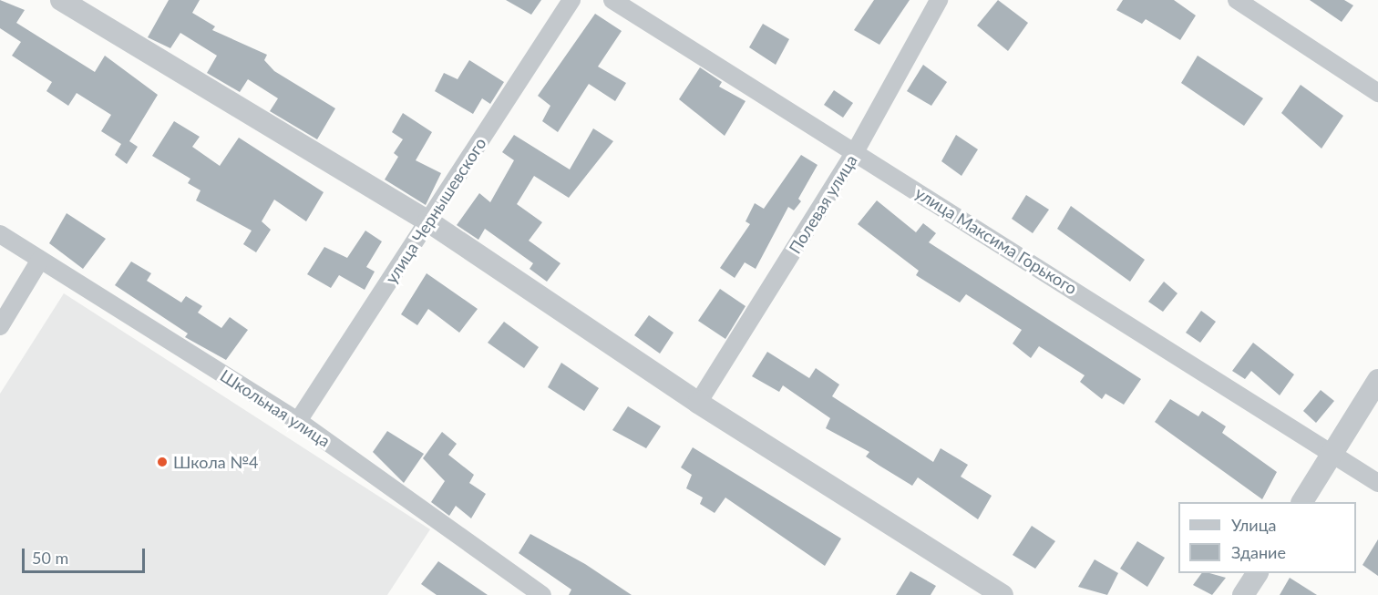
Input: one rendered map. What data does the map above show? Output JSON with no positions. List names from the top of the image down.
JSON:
{
  "streets": {
    "street": [
      "Полевая улица",
      "улица Чернышевского",
      "улица Максима Горького",
      "Школьная улица"
    ]
  },
  "crossings": [
    ["Полевая улица", "улица Максима Горького"],
    ["улица Чернышевского", "Школьная улица"]
  ],
  "places": ["Школа №4"],
  "legend": ["Улица", "Здание"],
  "scale_bar": "50 m"
}
